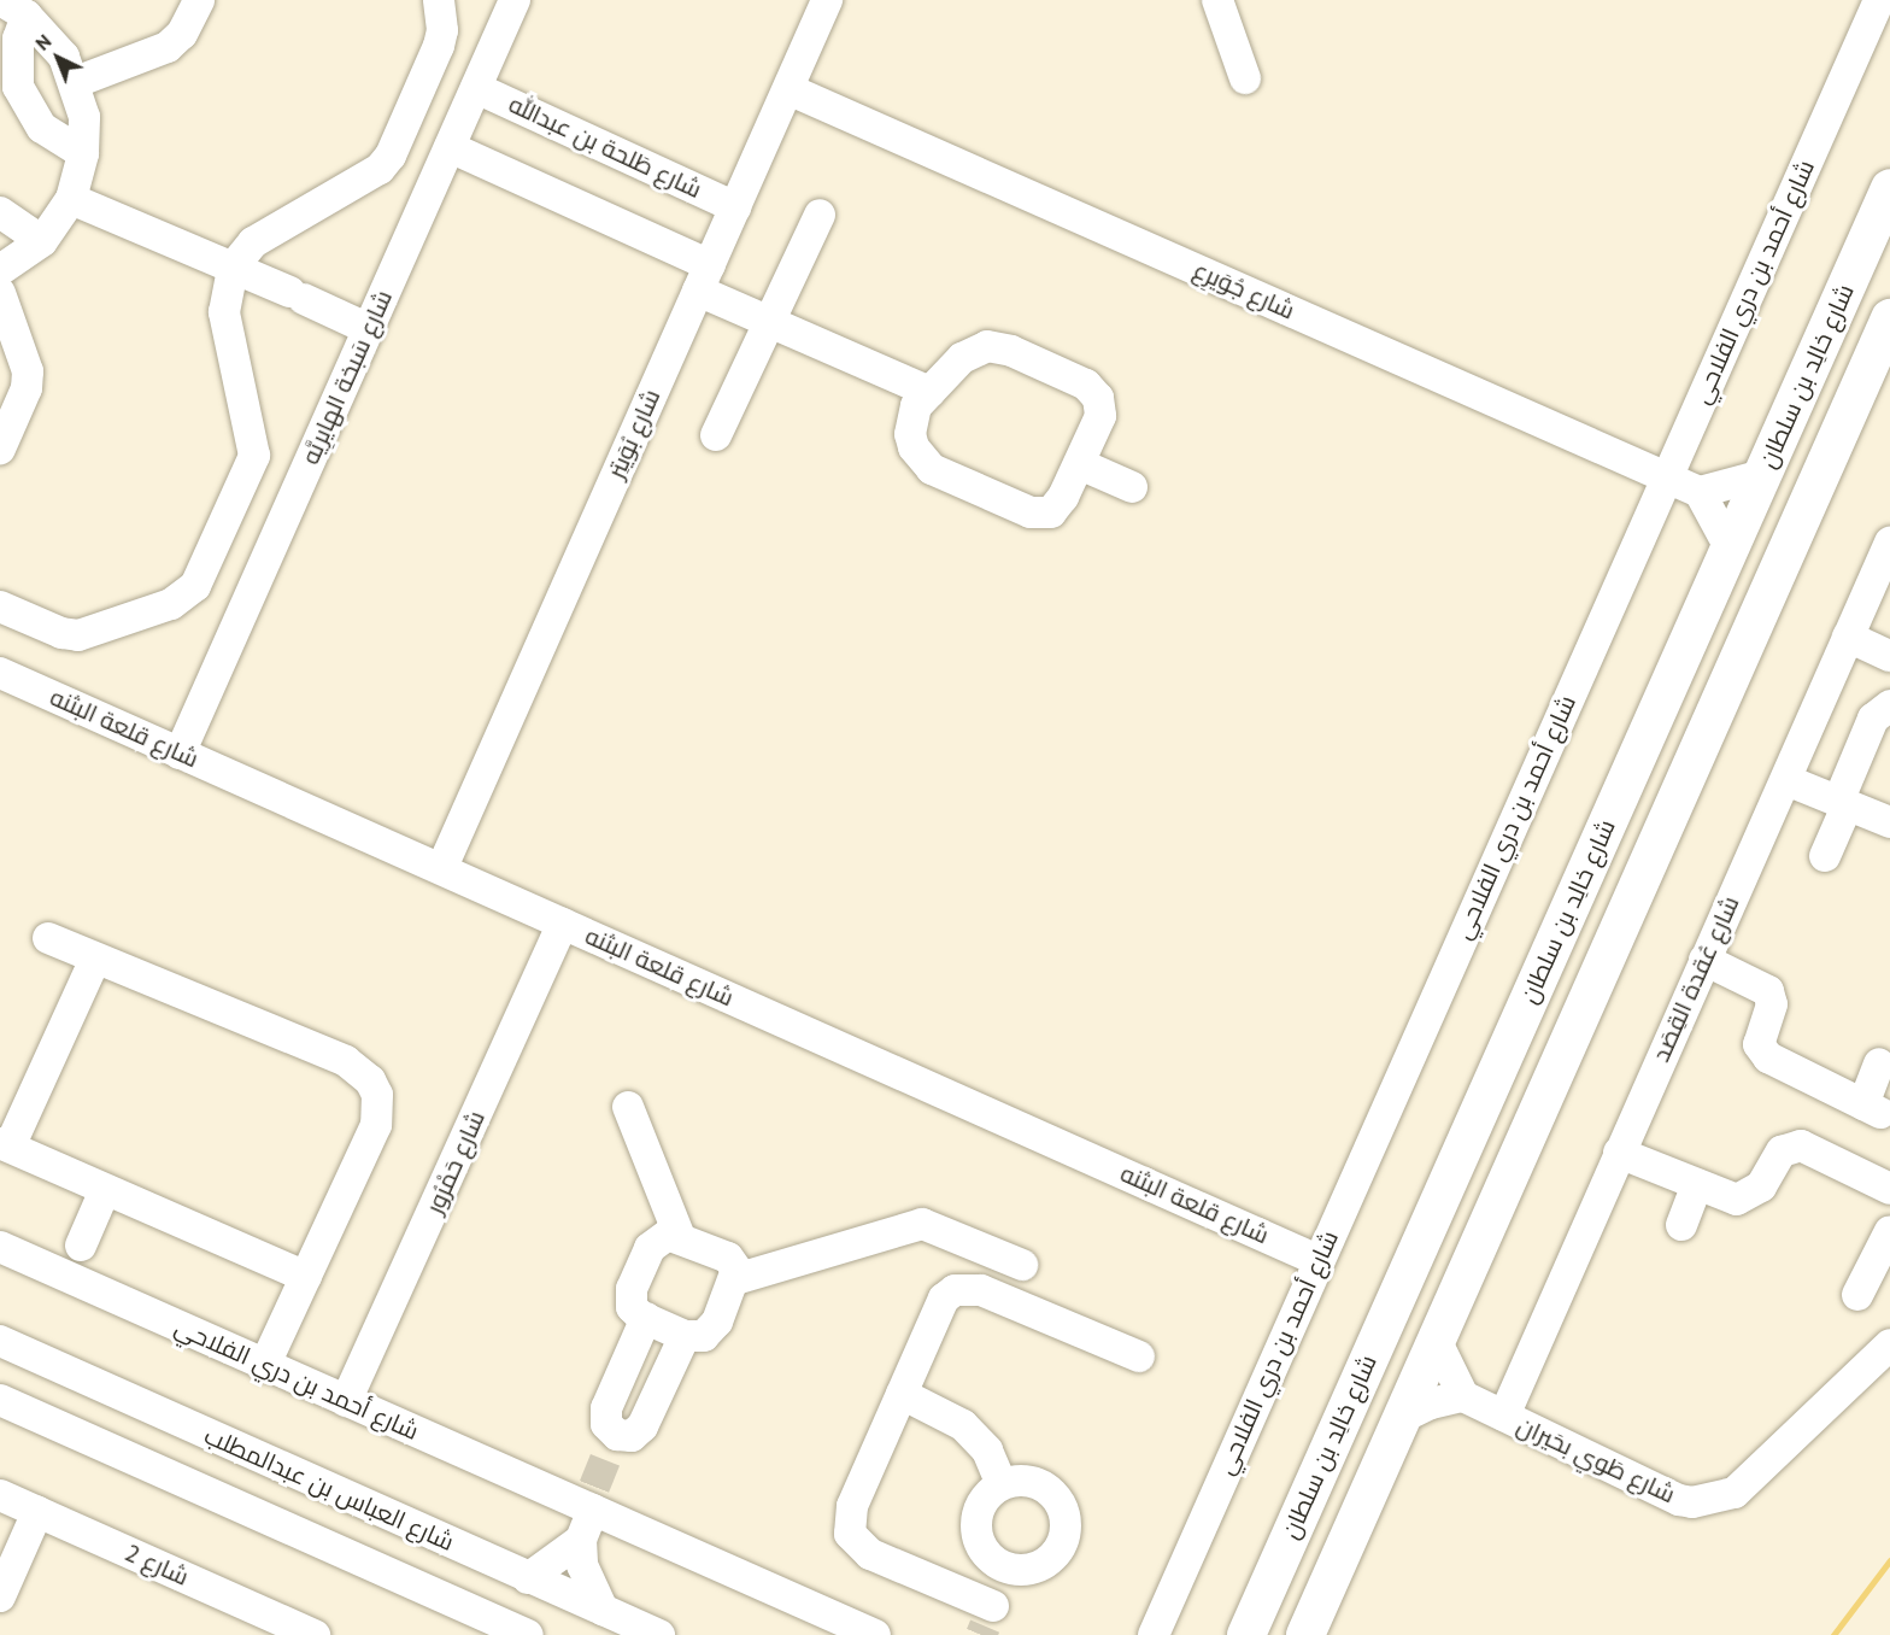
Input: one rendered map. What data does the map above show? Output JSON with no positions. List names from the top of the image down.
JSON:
{
  "streets": {
    "main road": ["شارع خالِد بن سلطان"],
    "street": [
      "شارع طَلحة بن عبدالله",
      "شارع أحمد بن دري الفلاحي",
      "شارع جُوَيرِع",
      "شارع سَبخة الهايرِيَّه",
      "شارع بُوَيتِر",
      "شارع قلعة البثنه",
      "شارع عُقدة القِصَد",
      "شارع حَمْرُور",
      "شارع طَوي بحَيران",
      "شارع العباس بن عبدالمطلب",
      "شارع 2"
    ]
  },
  "crossings": [
    ["شارع طَلحة بن عبدالله", "شارع سَبخة الهايرِيَّه"],
    ["شارع طَلحة بن عبدالله", "شارع بُوَيتِر"],
    ["شارع أحمد بن دري الفلاحي", "شارع جُوَيرِع"],
    ["شارع أحمد بن دري الفلاحي", "شارع قلعة البثنه"],
    ["شارع أحمد بن دري الفلاحي", "شارع حَمْرُور"],
    ["شارع جُوَيرِع", "شارع بُوَيتِر"],
    ["شارع سَبخة الهايرِيَّه", "شارع قلعة البثنه"],
    ["شارع بُوَيتِر", "شارع قلعة البثنه"],
    ["شارع قلعة البثنه", "شارع حَمْرُور"],
    ["شارع عُقدة القِصَد", "شارع طَوي بحَيران"]
  ],
  "north": "top left"
}
